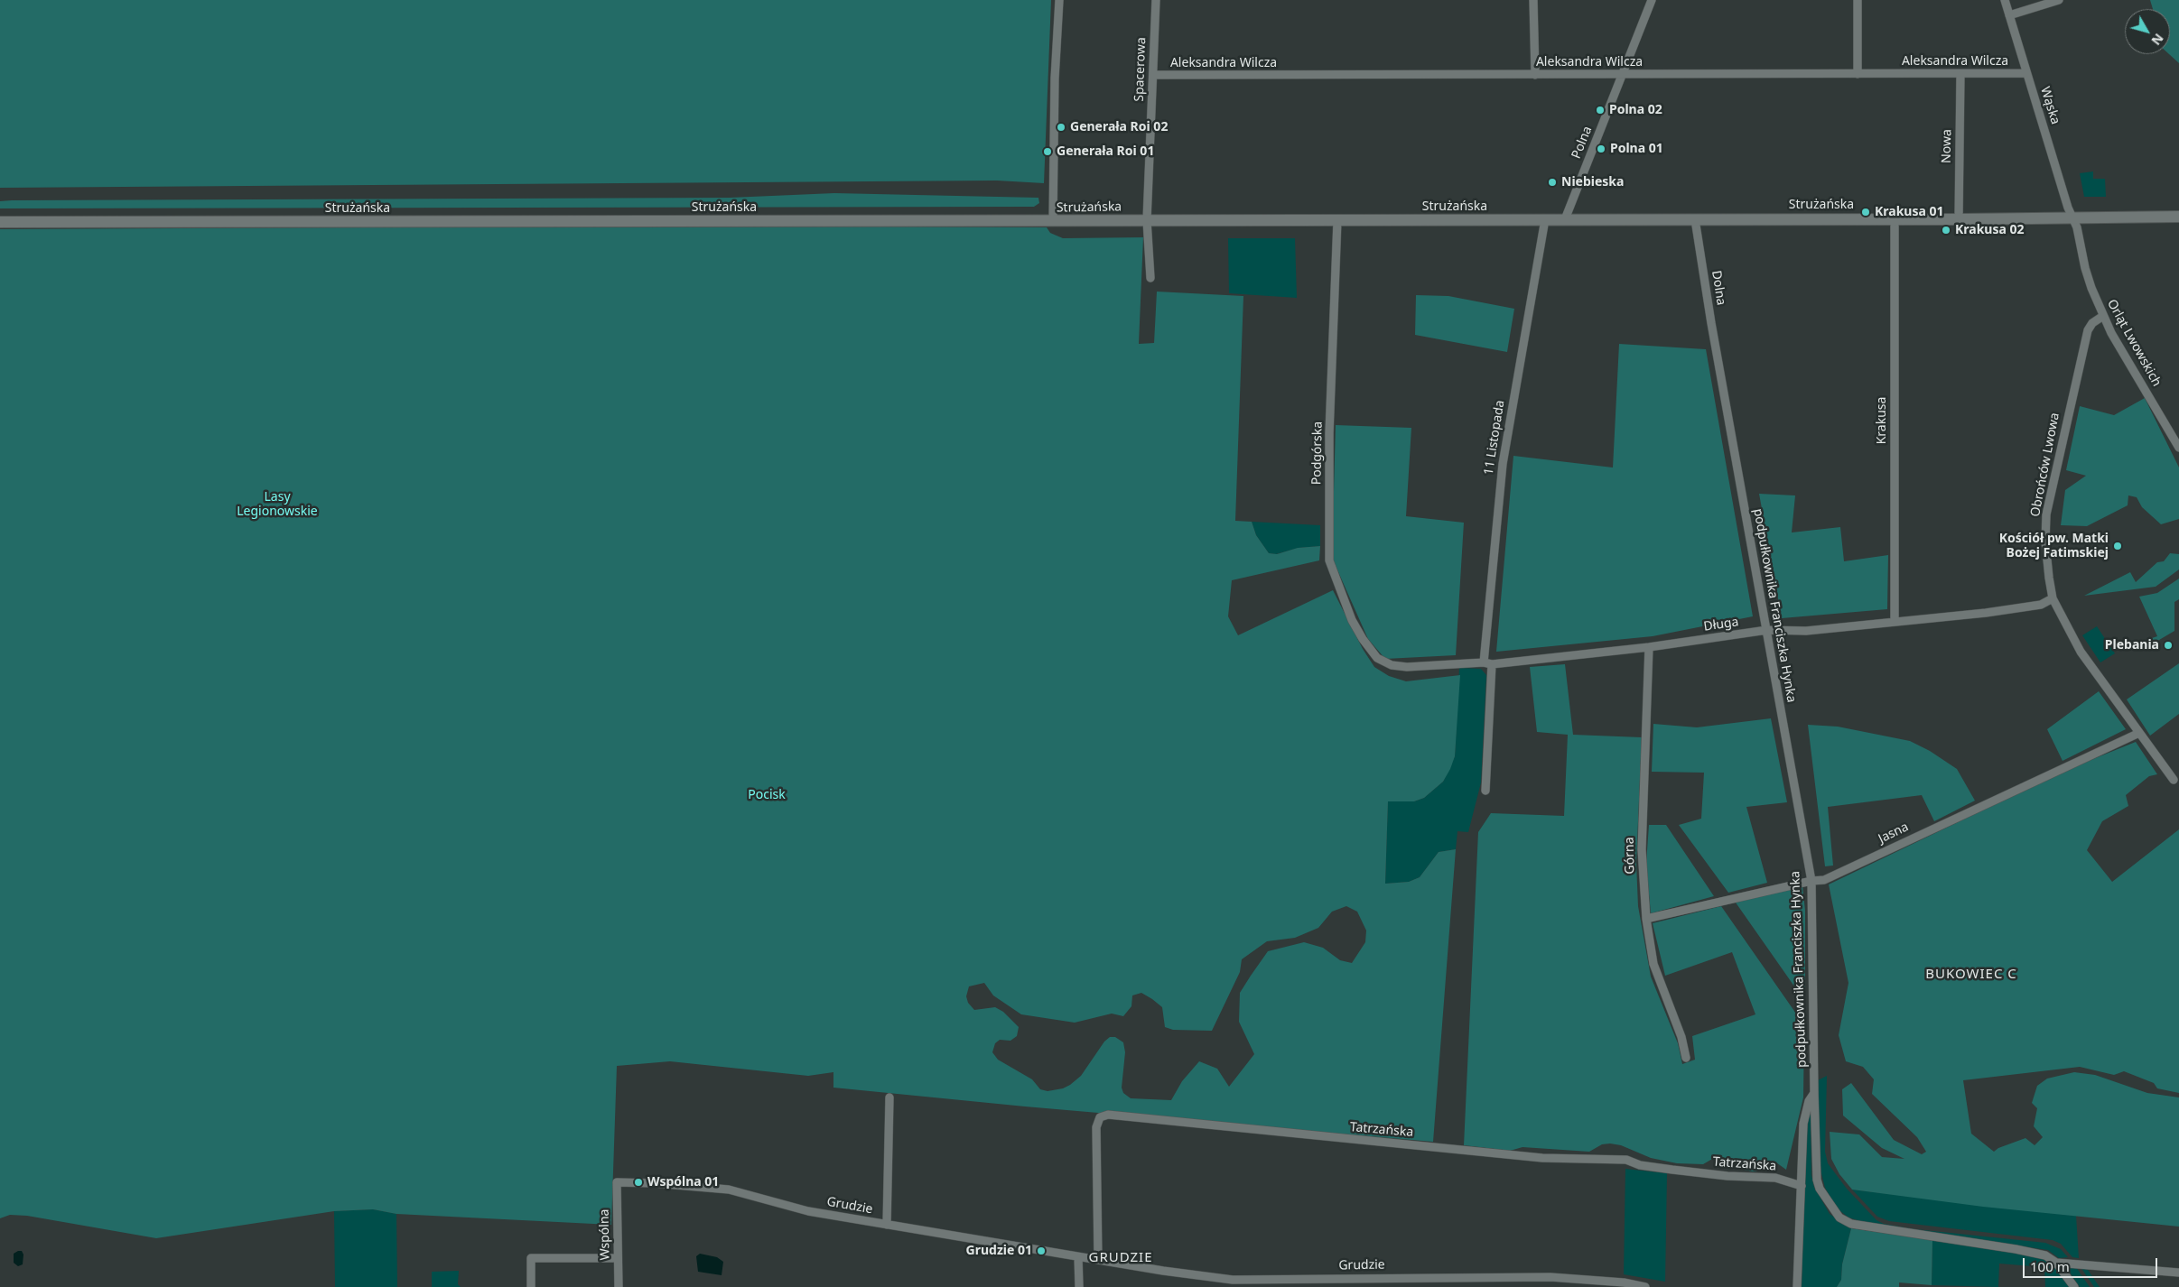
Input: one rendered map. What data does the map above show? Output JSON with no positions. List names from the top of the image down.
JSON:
{
  "streets": {
    "main road": ["Strużańska"],
    "street": [
      "Aleksandra Wilcza",
      "Spacerowa",
      "Wąska",
      "Polna",
      "Nowa",
      "Dolna",
      "Orląt Lwowskich",
      "Krakusa",
      "11 Listopada",
      "Podgórska",
      "Obrońców Lwowa",
      "podpułkownika Franciszka Hynka",
      "Długa",
      "Jasna",
      "Górna",
      "Tatrzańska",
      "Grudzie",
      "Wspólna"
    ]
  },
  "crossings": [
    ["Aleksandra Wilcza", "Spacerowa"],
    ["Aleksandra Wilcza", "Wąska"],
    ["Aleksandra Wilcza", "Polna"],
    ["Aleksandra Wilcza", "Nowa"],
    ["Spacerowa", "Strużańska"],
    ["Wąska", "Strużańska"],
    ["Wąska", "Orląt Lwowskich"],
    ["Polna", "Strużańska"],
    ["Nowa", "Strużańska"],
    ["Strużańska", "Dolna"],
    ["Strużańska", "Orląt Lwowskich"],
    ["Strużańska", "Krakusa"],
    ["Strużańska", "11 Listopada"],
    ["Strużańska", "Podgórska"],
    ["Dolna", "podpułkownika Franciszka Hynka"],
    ["Orląt Lwowskich", "Obrońców Lwowa"],
    ["Krakusa", "Długa"],
    ["11 Listopada", "Długa"],
    ["Podgórska", "Długa"],
    ["Obrońców Lwowa", "Długa"],
    ["Obrońców Lwowa", "Jasna"],
    ["podpułkownika Franciszka Hynka", "Długa"],
    ["podpułkownika Franciszka Hynka", "Jasna"],
    ["Długa", "Górna"],
    ["Jasna", "Górna"],
    ["Tatrzańska", "Grudzie"],
    ["Grudzie", "Wspólna"]
  ],
  "districts": ["BUKOWIEC C", "GRUDZIE"],
  "parks": ["Lasy Legionowskie", "Pocisk"],
  "places": [
    "Polna 02",
    "Generała Roi 02",
    "Polna 01",
    "Generała Roi 01",
    "Niebieska",
    "Krakusa 01",
    "Krakusa 02",
    "Kościół pw. Matki Bożej Fatimskiej",
    "Plebania",
    "Wspólna 01",
    "Grudzie 01"
  ],
  "scale_bar": "100 m",
  "north": "bottom right"
}
